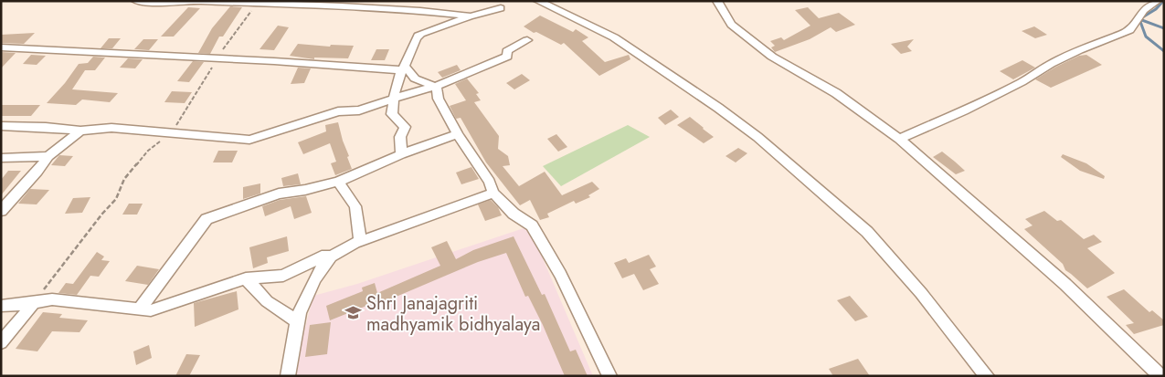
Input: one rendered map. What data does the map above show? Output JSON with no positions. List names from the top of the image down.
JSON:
{
  "places": {
    "school or university": ["Shri Janajagriti madhyamik bidhyalaya"]
  }
}
